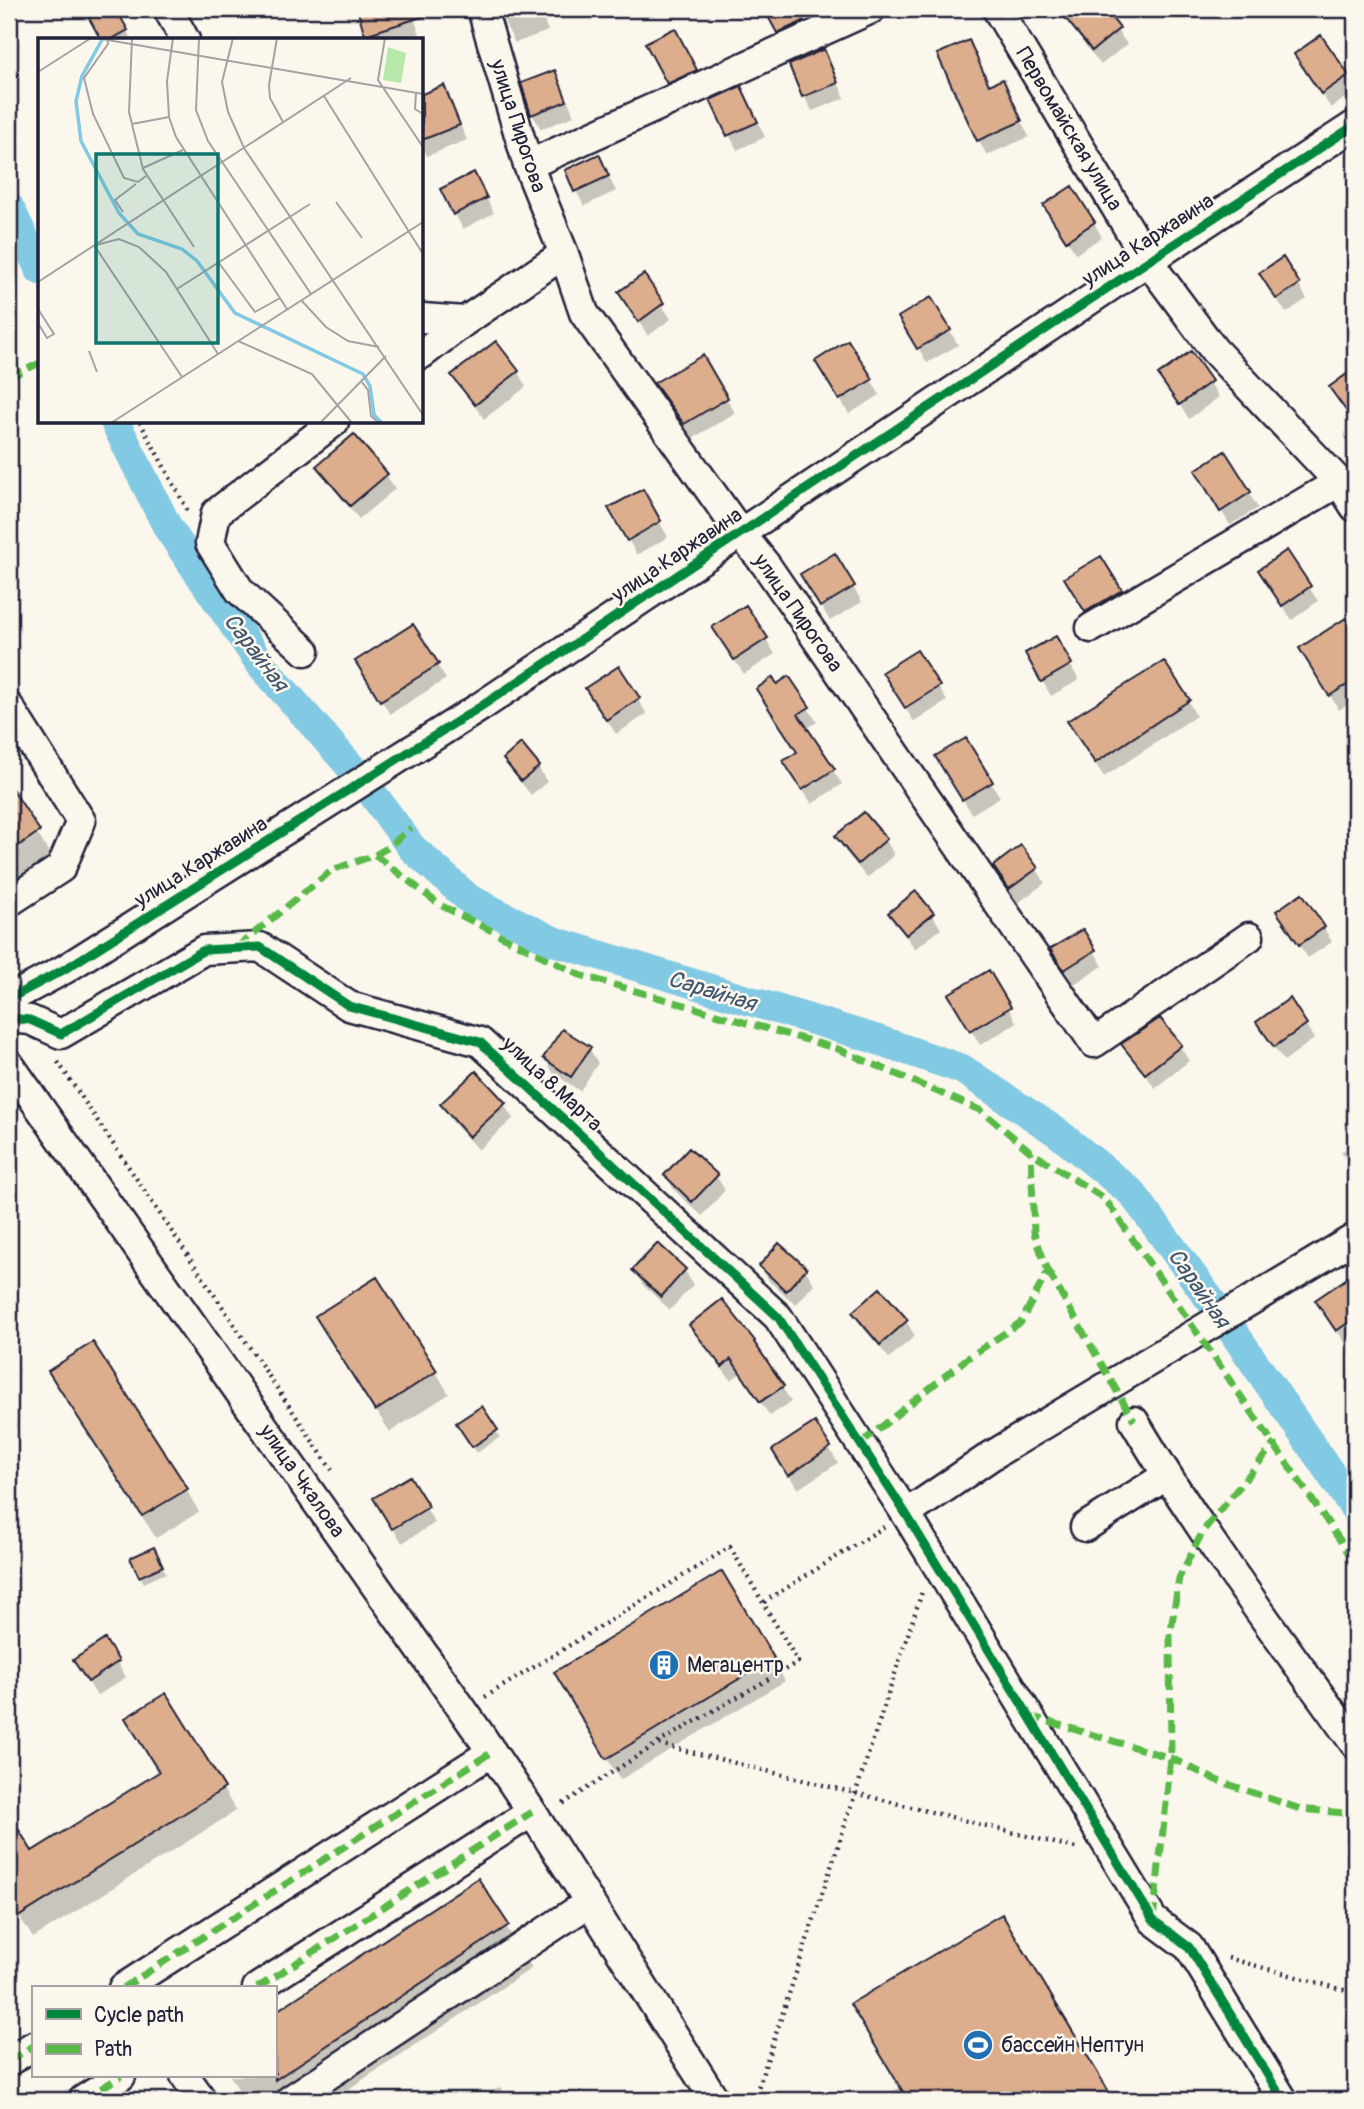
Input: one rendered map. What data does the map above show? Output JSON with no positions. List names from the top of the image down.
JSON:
{
  "streets": {
    "street": [
      "улица Пирогова",
      "Первомайская улица",
      "улица Каржавина",
      "улица 8 Марта",
      "улица Чкалова"
    ]
  },
  "crossings": [
    ["улица Пирогова", "улица Каржавина"],
    ["Первомайская улица", "улица Каржавина"]
  ],
  "water": ["Сарайная"],
  "places": {
    "building": ["Мегацентр"],
    "sports": ["бассейн Нептун"]
  },
  "legend": ["Cycle path", "Path"]
}
